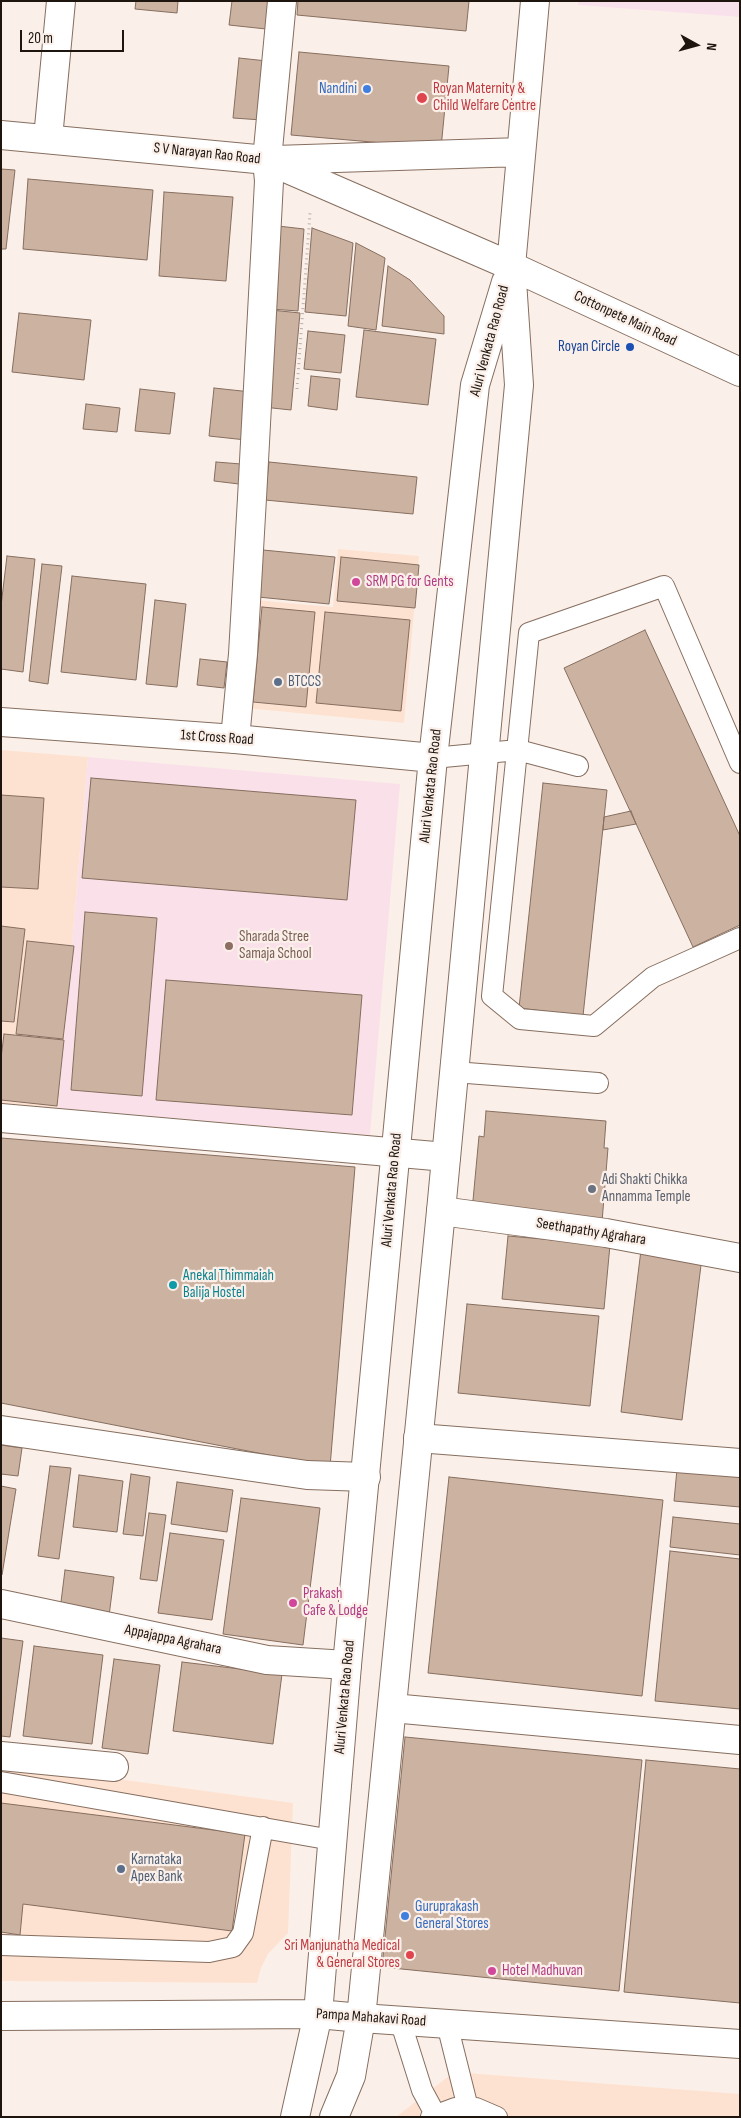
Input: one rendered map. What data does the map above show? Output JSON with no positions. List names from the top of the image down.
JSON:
{
  "streets": {
    "main road": [
      "S V Narayan Rao Road",
      "Cottonpete Main Road",
      "Aluri Venkata Rao Road",
      "1st Cross Road",
      "Seethapathy Agrahara",
      "Appajappa Agrahara",
      "Pampa Mahakavi Road"
    ]
  },
  "crossings": [
    ["S V Narayan Rao Road", "Cottonpete Main Road"],
    ["S V Narayan Rao Road", "Aluri Venkata Rao Road"],
    ["Cottonpete Main Road", "Aluri Venkata Rao Road"],
    ["Aluri Venkata Rao Road", "1st Cross Road"],
    ["Aluri Venkata Rao Road", "Seethapathy Agrahara"],
    ["Aluri Venkata Rao Road", "Appajappa Agrahara"],
    ["Aluri Venkata Rao Road", "Pampa Mahakavi Road"]
  ],
  "places": [
    "Nandini",
    "Royan Maternity & Child Welfare Centre",
    "Royan Circle",
    "SRM PG for Gents",
    "BTCCS",
    "Sharada Stree Samaja School",
    "Adi Shakti Chikka Annamma Temple",
    "Anekal Thimmaiah Balija Hostel",
    "Prakash Cafe & Lodge",
    "Karnataka Apex Bank",
    "Guruprakash General Stores",
    "Sri Manjunatha Medical & General Stores",
    "Hotel Madhuvan"
  ],
  "scale_bar": "20 m",
  "north": "right"
}
